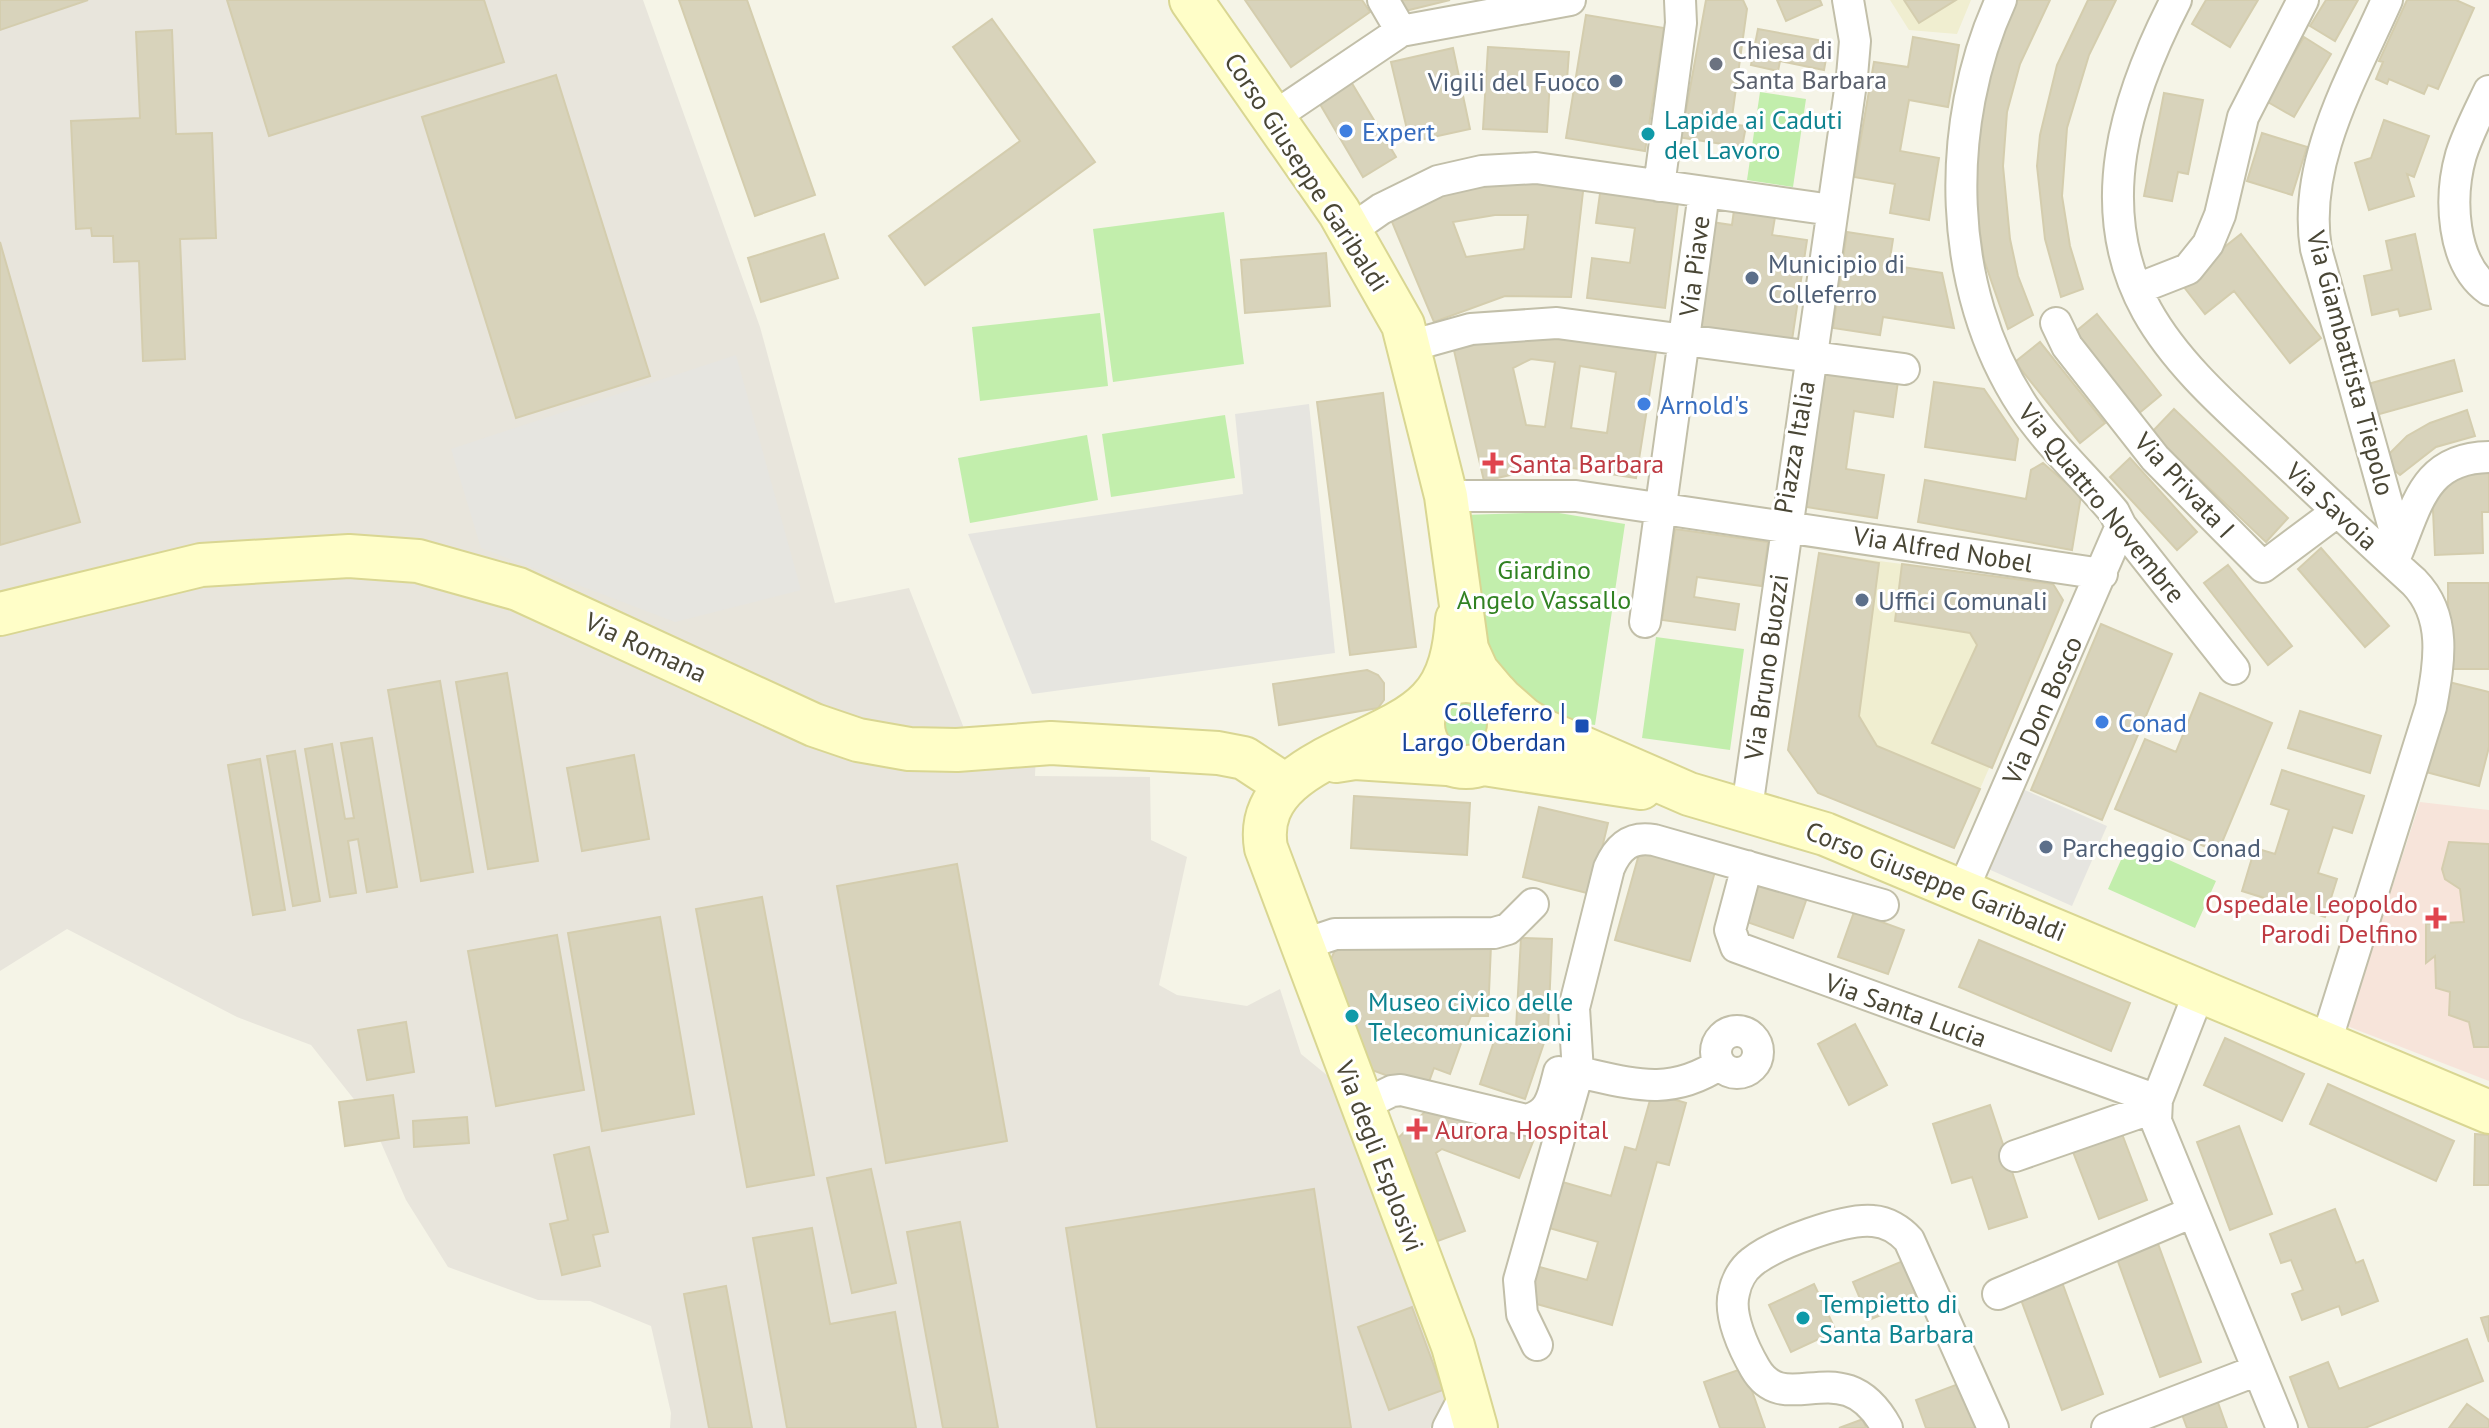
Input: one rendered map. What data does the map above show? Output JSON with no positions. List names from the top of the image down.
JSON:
{
  "streets": {
    "main road": ["Corso Giuseppe Garibaldi", "Via Romana", "Via degli Esplosivi"],
    "street": [
      "Via Piave",
      "Via Giambattista Tiepolo",
      "Piazza Italia",
      "Via Privata I",
      "Via Quattro Novembre",
      "Via Savoia",
      "Via Alfred Nobel",
      "Via Bruno Buozzi",
      "Via Don Bosco",
      "Via Santa Lucia"
    ]
  },
  "crossings": [
    ["Corso Giuseppe Garibaldi", "Piazza Italia"],
    ["Corso Giuseppe Garibaldi", "Via Savoia"],
    ["Corso Giuseppe Garibaldi", "Via Bruno Buozzi"],
    ["Corso Giuseppe Garibaldi", "Via Don Bosco"],
    ["Via Piave", "Piazza Italia"],
    ["Via Giambattista Tiepolo", "Via Savoia"],
    ["Piazza Italia", "Via Alfred Nobel"],
    ["Piazza Italia", "Via Bruno Buozzi"],
    ["Via Privata I", "Via Savoia"],
    ["Via Quattro Novembre", "Via Don Bosco"],
    ["Via Alfred Nobel", "Via Bruno Buozzi"],
    ["Via Alfred Nobel", "Via Don Bosco"],
    ["Via Romana", "Via degli Esplosivi"]
  ],
  "parks": ["Giardino Angelo Vassallo"],
  "places": {
    "other": [
      "Chiesa di Santa Barbara",
      "Vigili del Fuoco",
      "Expert",
      "Lapide ai Caduti del Lavoro",
      "Municipio di Colleferro",
      "Arnold's",
      "Uffici Comunali",
      "Conad",
      "Parcheggio Conad",
      "Museo civico delle Telecomunicazioni",
      "Tempietto di Santa Barbara"
    ],
    "health": ["Santa Barbara", "Ospedale Leopoldo Parodi Delfino", "Aurora Hospital"],
    "transit": ["Colleferro | Largo Oberdan"]
  }
}
